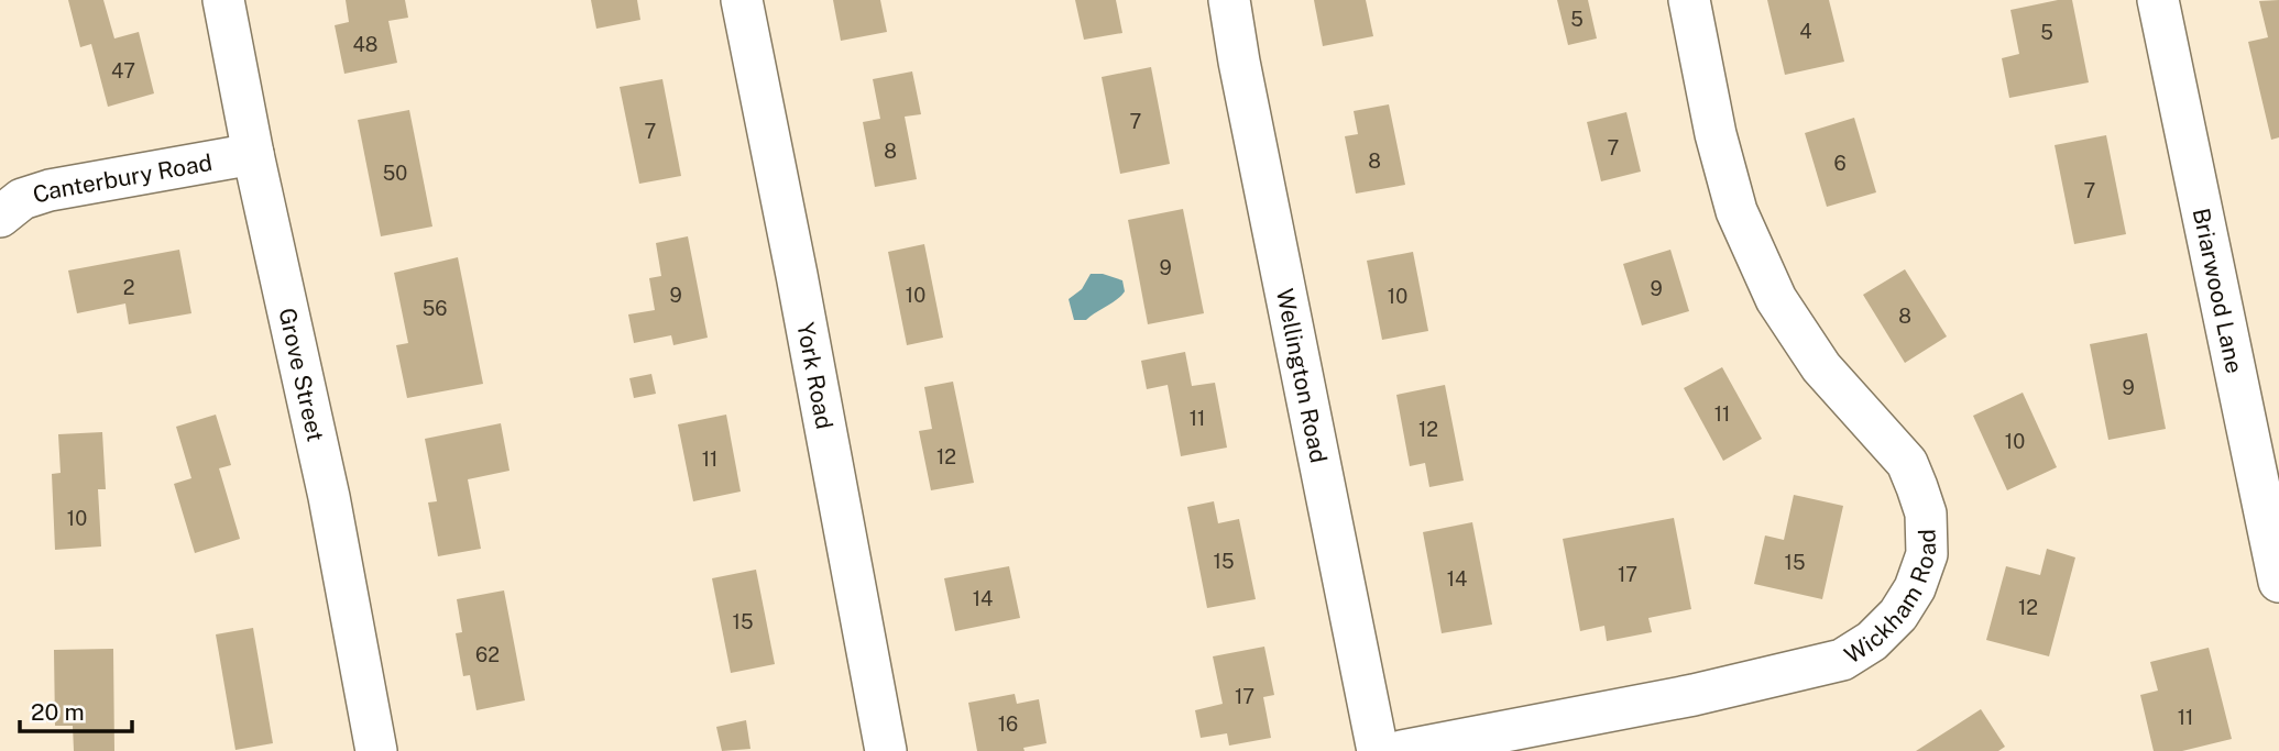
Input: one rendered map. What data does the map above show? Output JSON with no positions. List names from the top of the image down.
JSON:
{
  "streets": {
    "street": [
      "Canterbury Road",
      "Briarwood Lane",
      "Grove Street",
      "York Road",
      "Wellington Road",
      "Wickham Road"
    ]
  },
  "crossings": [
    ["Canterbury Road", "Grove Street"]
  ],
  "house_numbers": [
    "5",
    "4",
    "5",
    "48",
    "47",
    "7",
    "7",
    "7",
    "8",
    "8",
    "6",
    "50",
    "7",
    "9",
    "2",
    "9",
    "9",
    "10",
    "10",
    "56",
    "8",
    "9",
    "11",
    "11",
    "12",
    "10",
    "12",
    "11",
    "10",
    "15",
    "15",
    "17",
    "14",
    "14",
    "12",
    "15",
    "62",
    "17",
    "11",
    "16"
  ],
  "scale_bar": "20 m"
}
